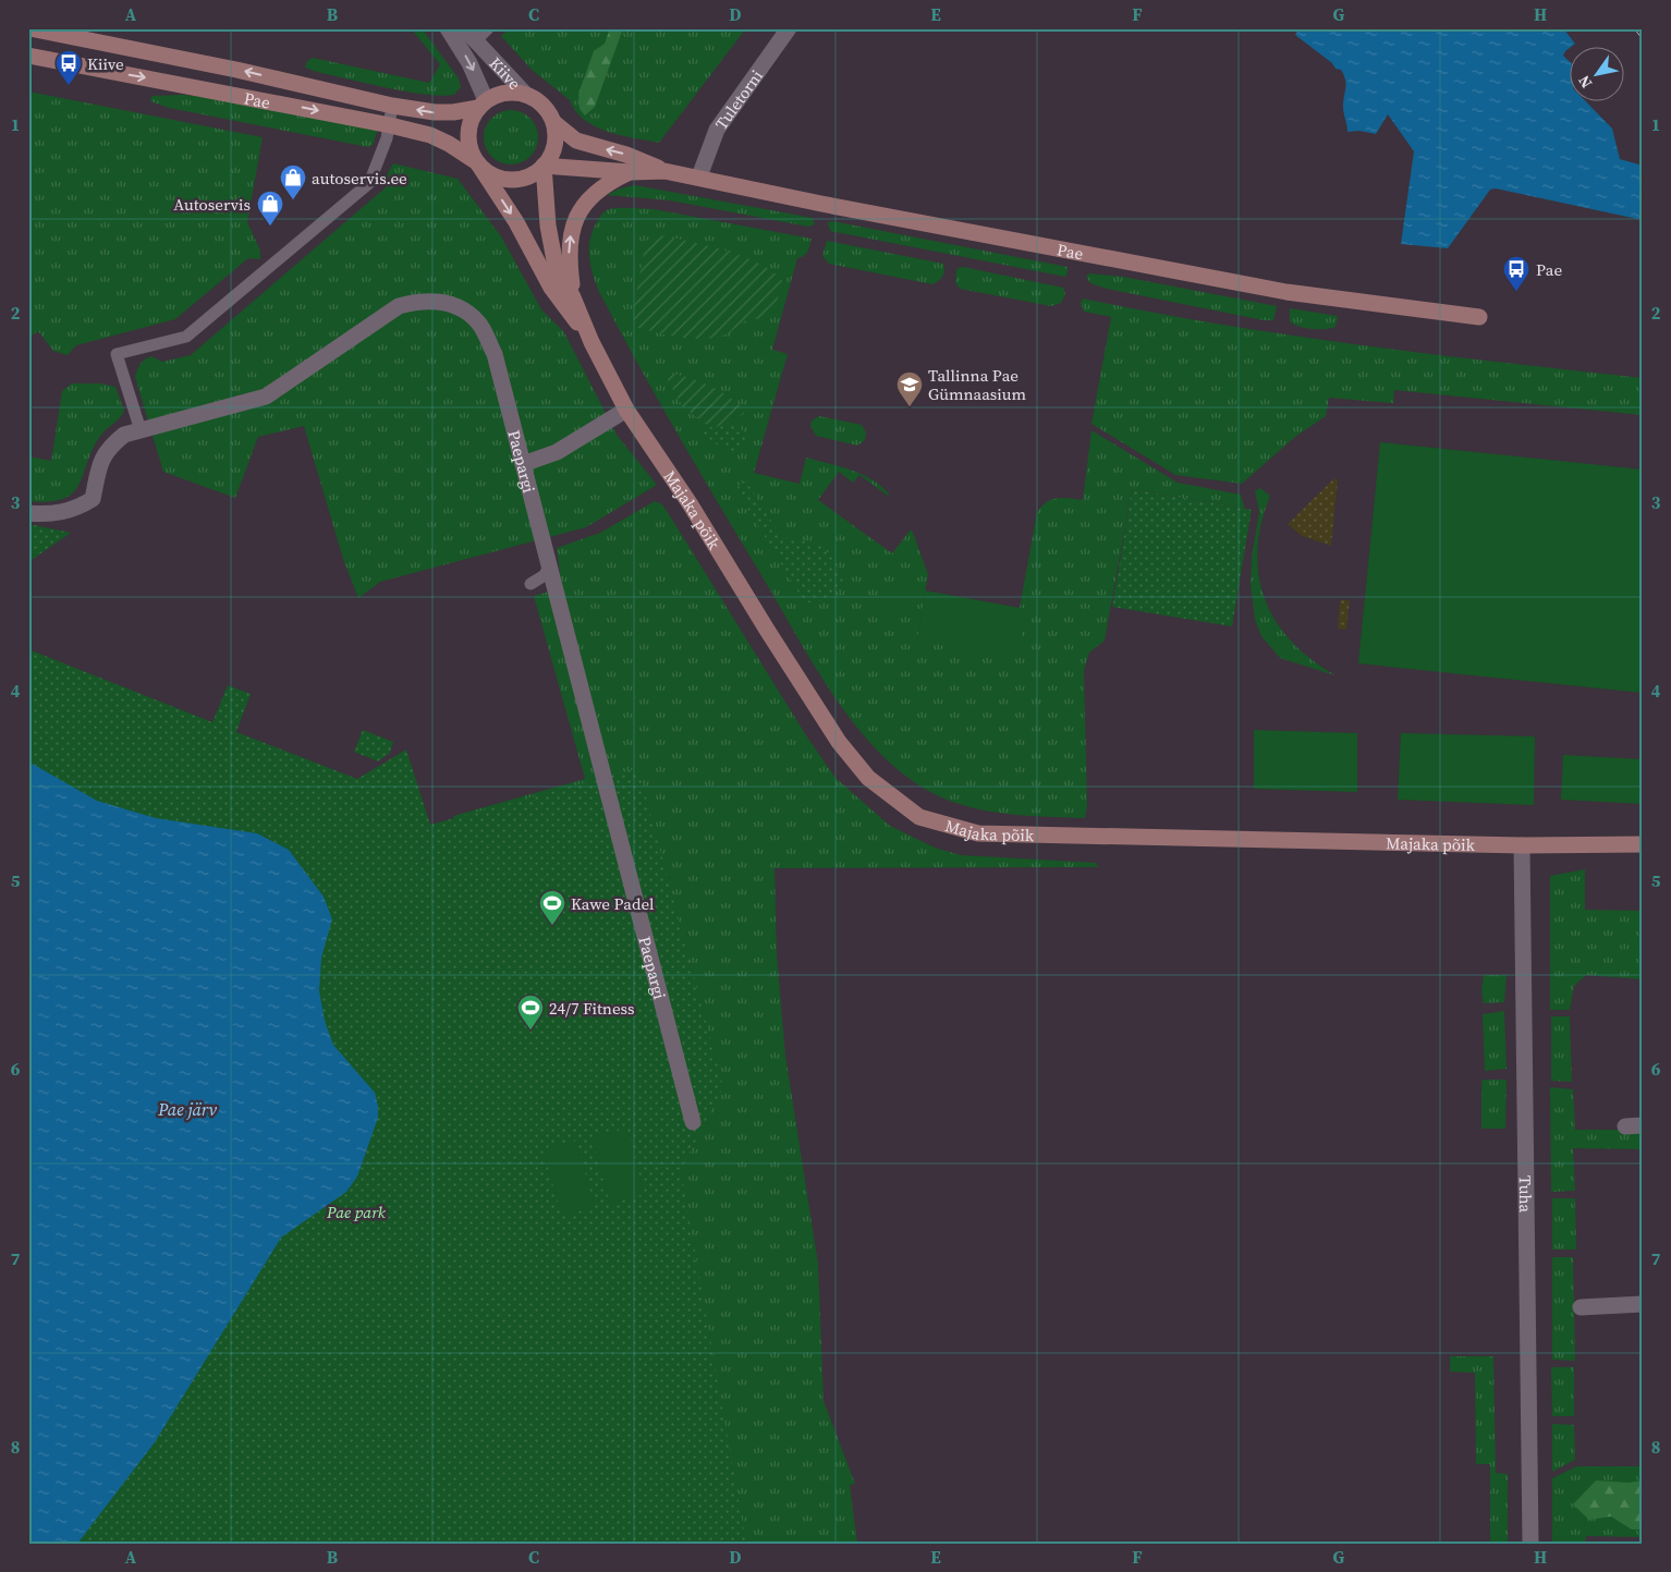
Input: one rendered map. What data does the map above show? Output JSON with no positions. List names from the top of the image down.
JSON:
{
  "streets": {
    "main road": ["Pae", "Majaka põik"],
    "street": [
      "Kiive",
      "Tuletorni",
      "Paepargi",
      "Tuha"
    ]
  },
  "crossings": [
    ["Kiive", "Pae"],
    ["Kiive", "Majaka põik"],
    ["Pae", "Tuletorni"],
    ["Pae", "Majaka põik"],
    ["Majaka põik", "Tuha"]
  ],
  "water": ["Pae järv"],
  "parks": ["Pae park"],
  "places": {
    "bus stop": ["Kiive", "Pae"],
    "shop": ["autoservis.ee", "Autoservis"],
    "school or university": ["Tallinna Pae Gümnaasium"],
    "sports": ["Kawe Padel", "24/7 Fitness"]
  },
  "north": "bottom left",
  "grid": {
    "columns": [
      "A",
      "B",
      "C",
      "D",
      "E",
      "F",
      "G",
      "H"
    ],
    "rows": [
      "1",
      "2",
      "3",
      "4",
      "5",
      "6",
      "7",
      "8"
    ]
  }
}
